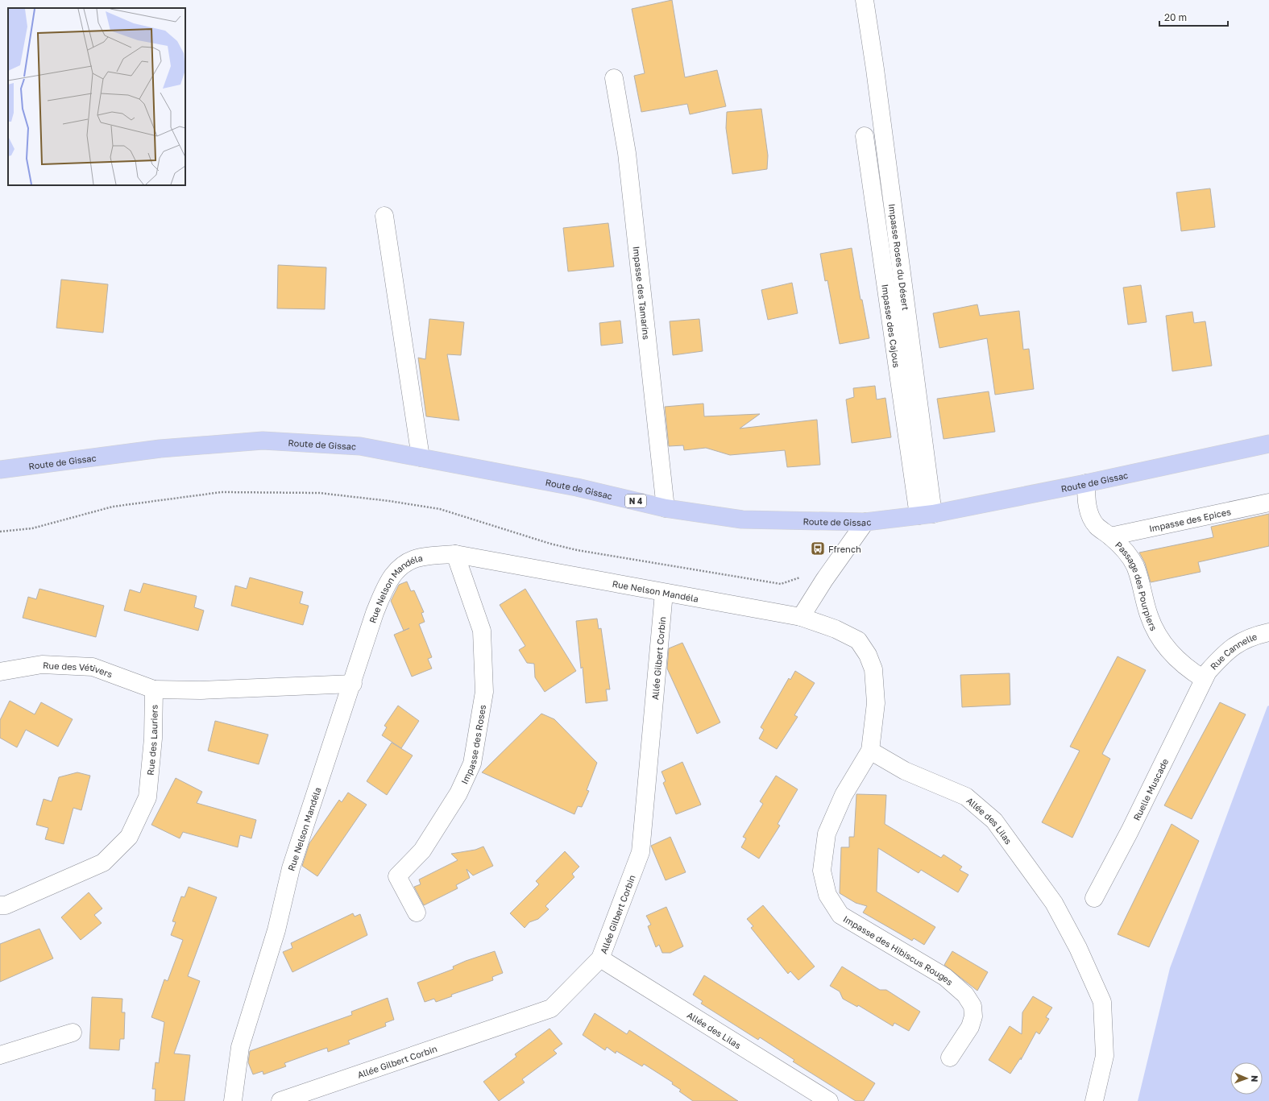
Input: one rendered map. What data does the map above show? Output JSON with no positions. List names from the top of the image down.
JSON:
{
  "streets": {
    "main road": ["Route de Gissac", "N 4"],
    "street": [
      "Impasse Roses du Désert",
      "Impasse des Tamarins",
      "Impasse des Cajous",
      "Impasse des Epices",
      "Passage des Pourpiers",
      "Rue Nelson Mandéla",
      "Rue Cannelle",
      "Allée Gilbert Corbin",
      "Rue des Vétivers",
      "Rue des Lauriers",
      "Impasse des Roses",
      "Ruelle Muscade",
      "Allée des Lilas",
      "Impasse des Hibiscus Rouges"
    ]
  },
  "crossings": [
    ["Impasse Roses du Désert", "Impasse des Cajous"],
    ["Impasse Roses du Désert", "Route de Gissac"],
    ["Impasse des Tamarins", "Route de Gissac"],
    ["Impasse des Cajous", "Route de Gissac"],
    ["Route de Gissac", "Passage des Pourpiers"],
    ["Impasse des Epices", "Passage des Pourpiers"],
    ["Passage des Pourpiers", "Rue Cannelle"],
    ["Passage des Pourpiers", "Ruelle Muscade"],
    ["Rue Nelson Mandéla", "Allée Gilbert Corbin"],
    ["Rue Nelson Mandéla", "Impasse des Roses"],
    ["Rue Cannelle", "Ruelle Muscade"],
    ["Allée Gilbert Corbin", "Allée des Lilas"],
    ["Rue des Vétivers", "Rue des Lauriers"],
    ["Allée des Lilas", "Impasse des Hibiscus Rouges"]
  ],
  "places": {
    "bus stop": ["Ffrench"]
  },
  "scale_bar": "20 m",
  "north": "right"
}
